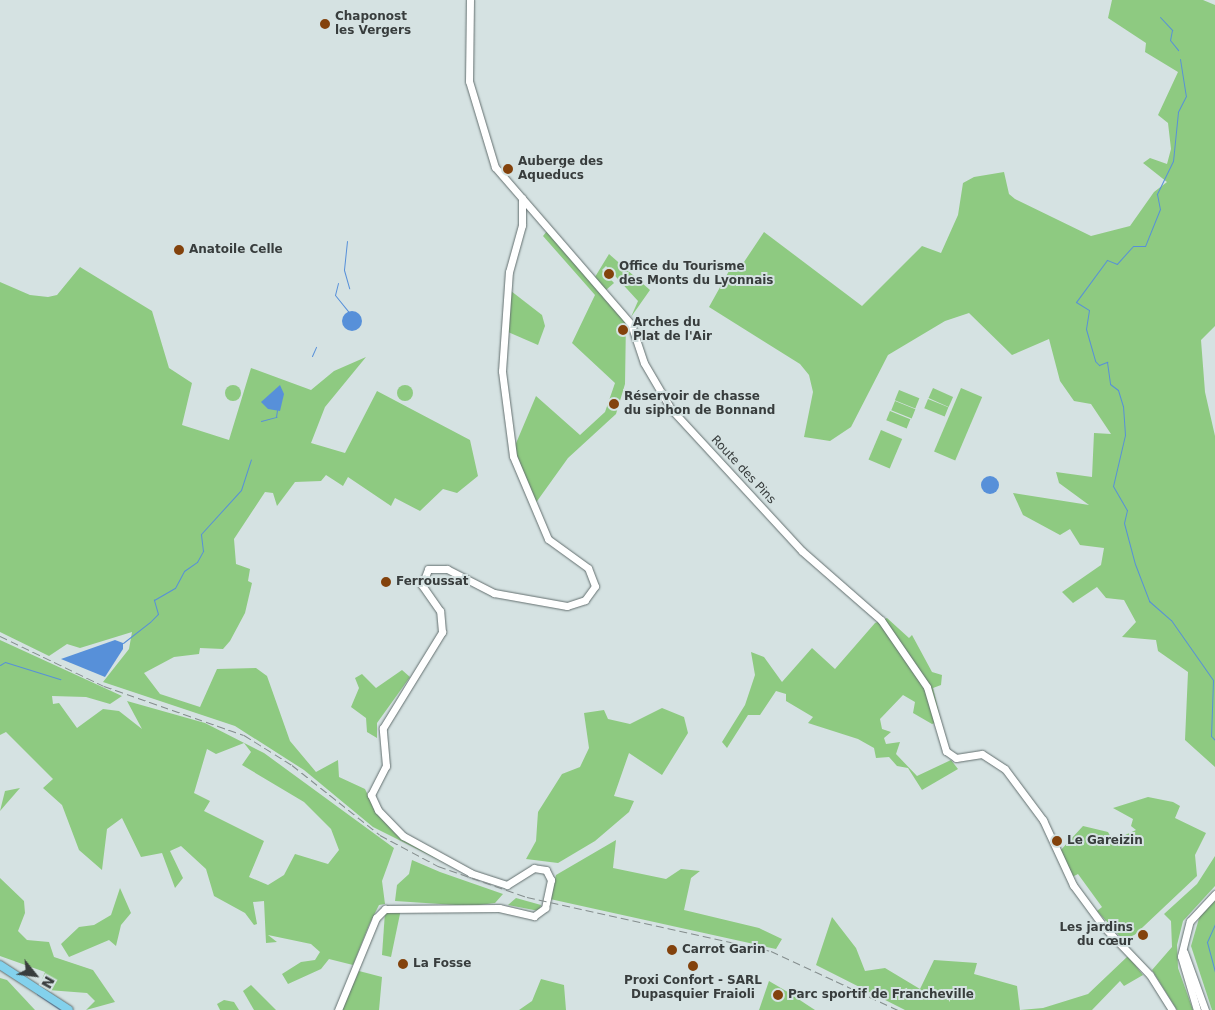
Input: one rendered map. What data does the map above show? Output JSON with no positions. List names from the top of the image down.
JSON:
{
  "streets": {
    "main road": ["Route des Pins"]
  },
  "places": [
    "Chaponost les Vergers",
    "Auberge des Aqueducs",
    "Anatoile Celle",
    "Office du Tourisme des Monts du Lyonnais",
    "Arches du Plat de l'Air",
    "Réservoir de chasse du siphon de Bonnand",
    "Ferroussat",
    "Le Gareizin",
    "Les jardins du cœur",
    "Carrot Garin",
    "La Fosse",
    "Proxi Confort - SARL Dupasquier Fraioli",
    "Parc sportif de Francheville"
  ],
  "north": "bottom right"
}
